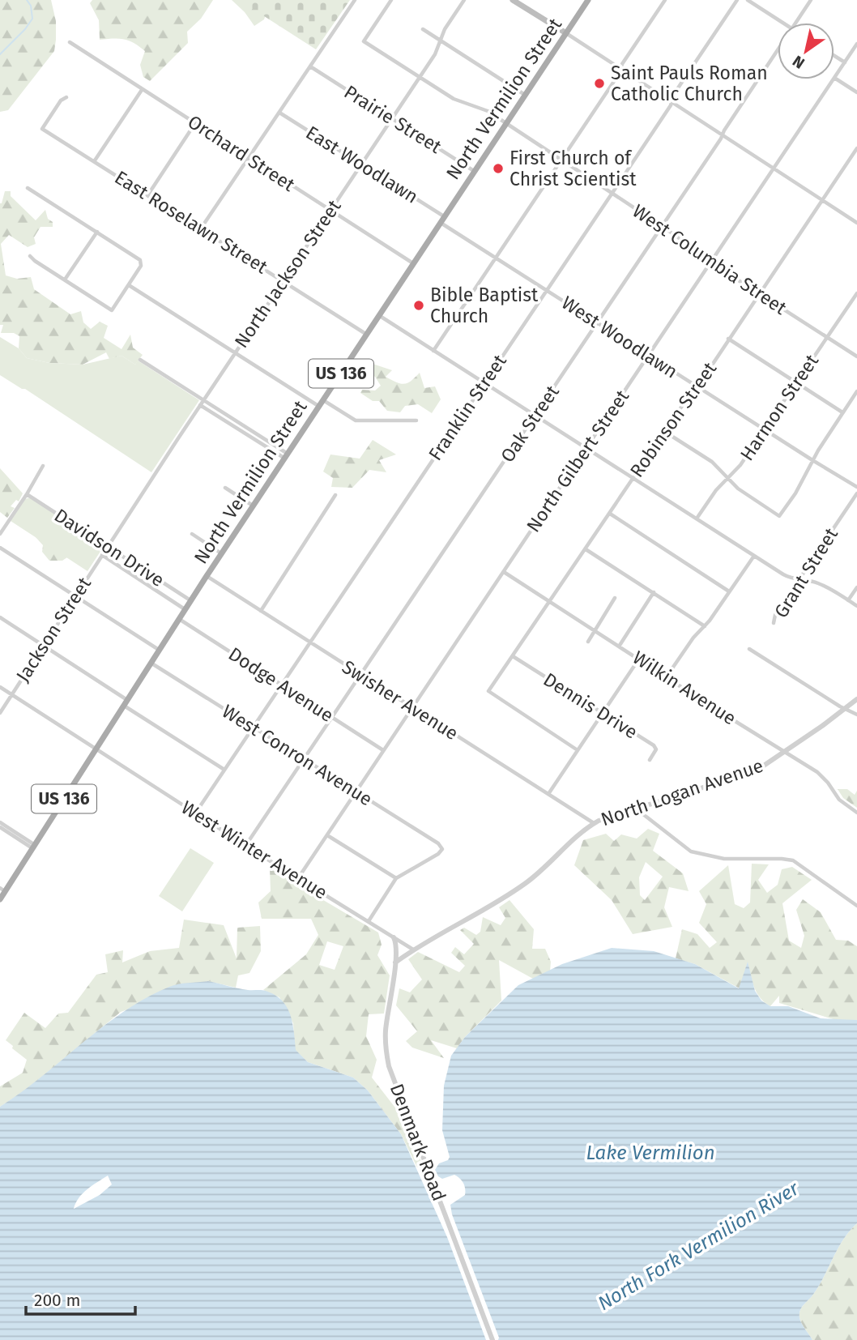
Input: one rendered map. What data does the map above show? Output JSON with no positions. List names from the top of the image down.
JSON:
{
  "streets": {
    "main road": ["North Vermilion Street", "US 136"],
    "street": [
      "Prairie Street",
      "Orchard Street",
      "East Woodlawn",
      "East Roselawn Street",
      "West Columbia Street",
      "North Jackson Street",
      "West Woodlawn",
      "Franklin Street",
      "Harmon Street",
      "Robinson Street",
      "Oak Street",
      "North Gilbert Street",
      "Davidson Drive",
      "Grant Street",
      "Jackson Street",
      "Dodge Avenue",
      "Wilkin Avenue",
      "Swisher Avenue",
      "Dennis Drive",
      "West Conron Avenue",
      "North Logan Avenue",
      "West Winter Avenue",
      "Denmark Road"
    ]
  },
  "crossings": [
    ["North Vermilion Street", "Prairie Street"],
    ["North Vermilion Street", "Orchard Street"],
    ["North Vermilion Street", "East Woodlawn"],
    ["North Vermilion Street", "East Roselawn Street"],
    ["North Vermilion Street", "West Columbia Street"],
    ["North Vermilion Street", "West Woodlawn"],
    ["North Vermilion Street", "Davidson Drive"],
    ["North Vermilion Street", "Dodge Avenue"],
    ["North Vermilion Street", "Swisher Avenue"],
    ["North Vermilion Street", "West Conron Avenue"],
    ["North Vermilion Street", "West Winter Avenue"],
    ["Prairie Street", "North Jackson Street"],
    ["Orchard Street", "North Jackson Street"],
    ["East Woodlawn", "North Jackson Street"],
    ["East Roselawn Street", "North Jackson Street"],
    ["West Columbia Street", "North Jackson Street"],
    ["West Columbia Street", "Franklin Street"],
    ["West Columbia Street", "Harmon Street"],
    ["West Columbia Street", "Robinson Street"],
    ["West Columbia Street", "Oak Street"],
    ["West Columbia Street", "North Gilbert Street"],
    ["North Jackson Street", "Davidson Drive"],
    ["North Jackson Street", "Jackson Street"],
    ["West Woodlawn", "Franklin Street"],
    ["West Woodlawn", "Harmon Street"],
    ["West Woodlawn", "Robinson Street"],
    ["West Woodlawn", "Oak Street"],
    ["West Woodlawn", "North Gilbert Street"],
    ["Franklin Street", "Dodge Avenue"],
    ["Franklin Street", "Swisher Avenue"],
    ["Franklin Street", "West Conron Avenue"],
    ["Franklin Street", "West Winter Avenue"],
    ["Robinson Street", "Wilkin Avenue"],
    ["Robinson Street", "Dennis Drive"],
    ["Oak Street", "Dodge Avenue"],
    ["Oak Street", "Swisher Avenue"],
    ["Oak Street", "West Conron Avenue"],
    ["Oak Street", "West Winter Avenue"],
    ["North Gilbert Street", "Dodge Avenue"],
    ["North Gilbert Street", "Wilkin Avenue"],
    ["North Gilbert Street", "Swisher Avenue"],
    ["North Gilbert Street", "West Conron Avenue"],
    ["North Gilbert Street", "West Winter Avenue"],
    ["Davidson Drive", "Jackson Street"],
    ["Jackson Street", "West Winter Avenue"],
    ["Wilkin Avenue", "North Logan Avenue"],
    ["Swisher Avenue", "North Logan Avenue"],
    ["North Logan Avenue", "West Winter Avenue"],
    ["North Logan Avenue", "Denmark Road"],
    ["West Winter Avenue", "Denmark Road"]
  ],
  "water": ["Lake Vermilion", "North Fork Vermilion River"],
  "places": ["Saint Pauls Roman Catholic Church", "First Church of Christ Scientist", "Bible Baptist Church"],
  "scale_bar": "200 m",
  "north": "bottom left"
}
